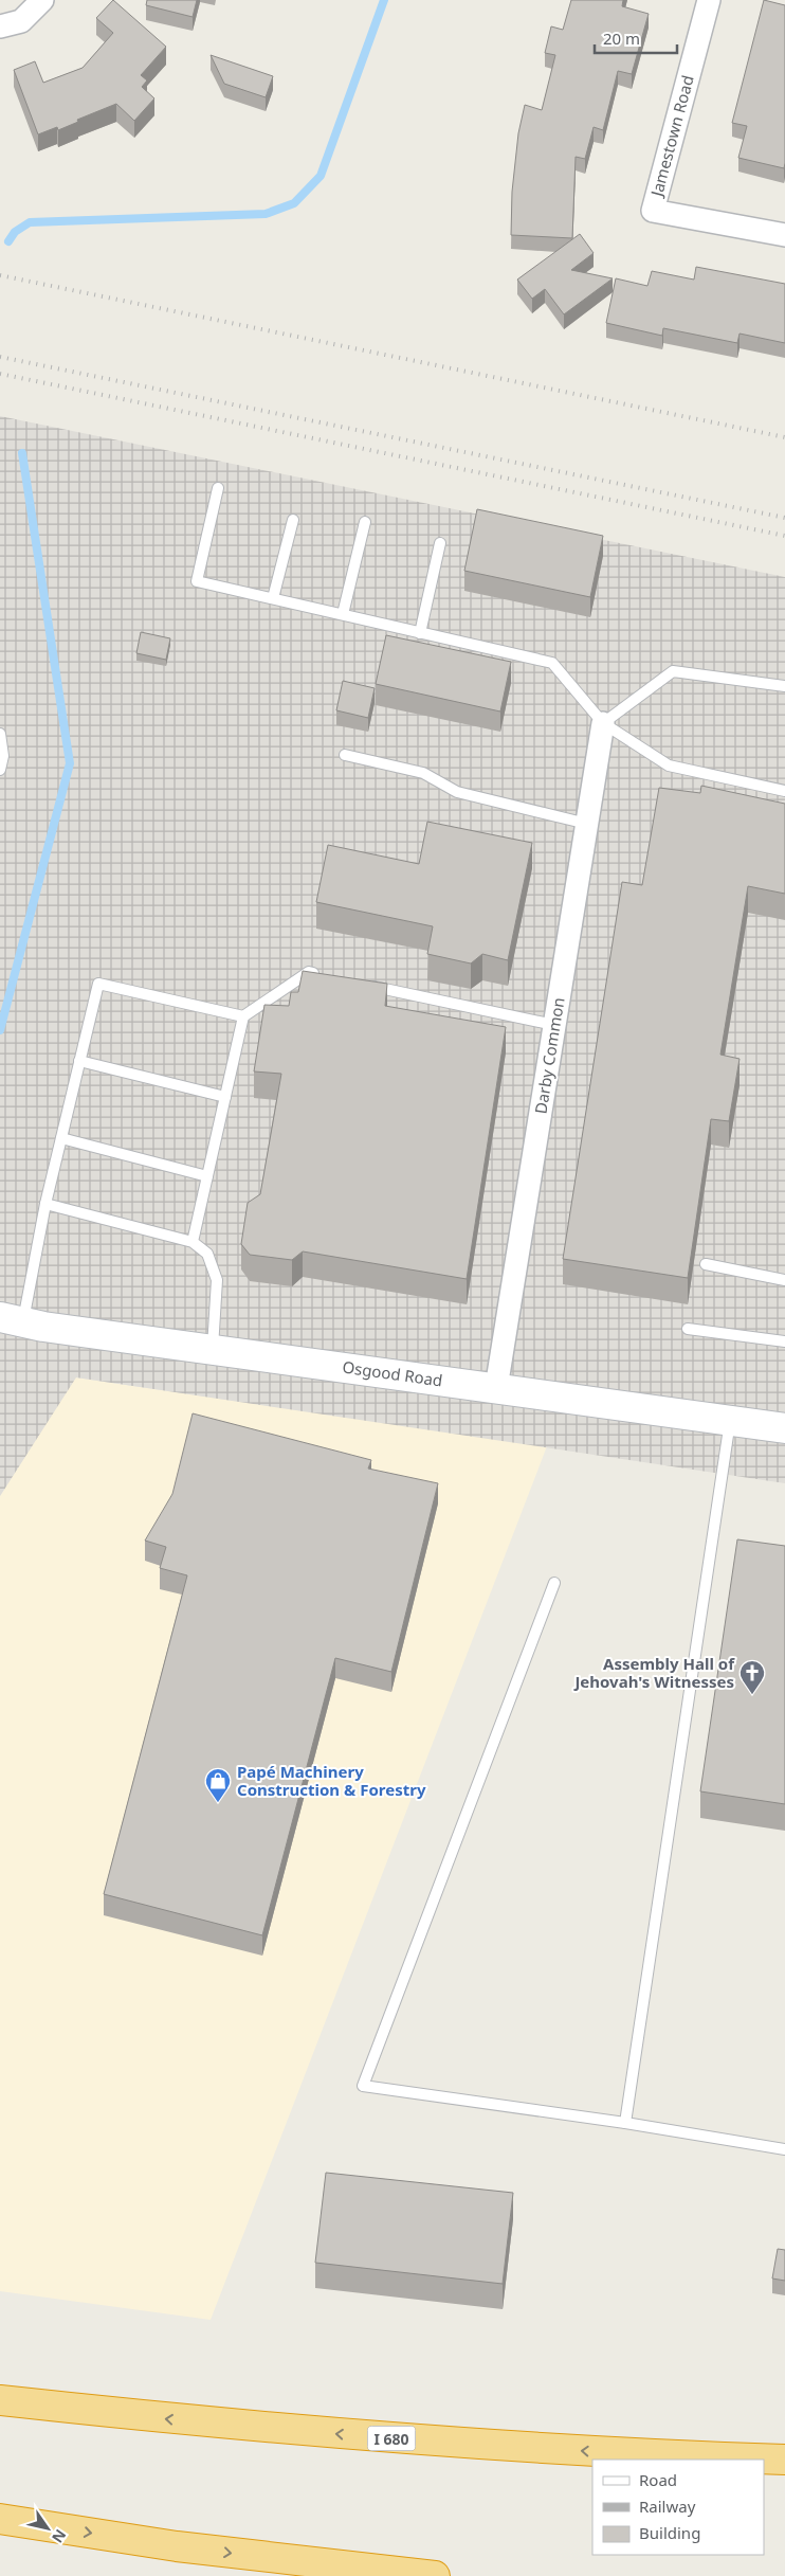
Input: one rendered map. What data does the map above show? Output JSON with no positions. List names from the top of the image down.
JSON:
{
  "streets": {
    "highway": ["I 680"],
    "main road": ["Osgood Road"],
    "street": ["Jamestown Road", "Darby Common"]
  },
  "crossings": [
    ["Darby Common", "Osgood Road"]
  ],
  "places": {
    "church": ["Assembly Hall of Jehovah's Witnesses"],
    "shop": ["Papé Machinery Construction & Forestry"]
  },
  "legend": ["Road", "Railway", "Building"],
  "scale_bar": "20 m",
  "north": "bottom right"
}
